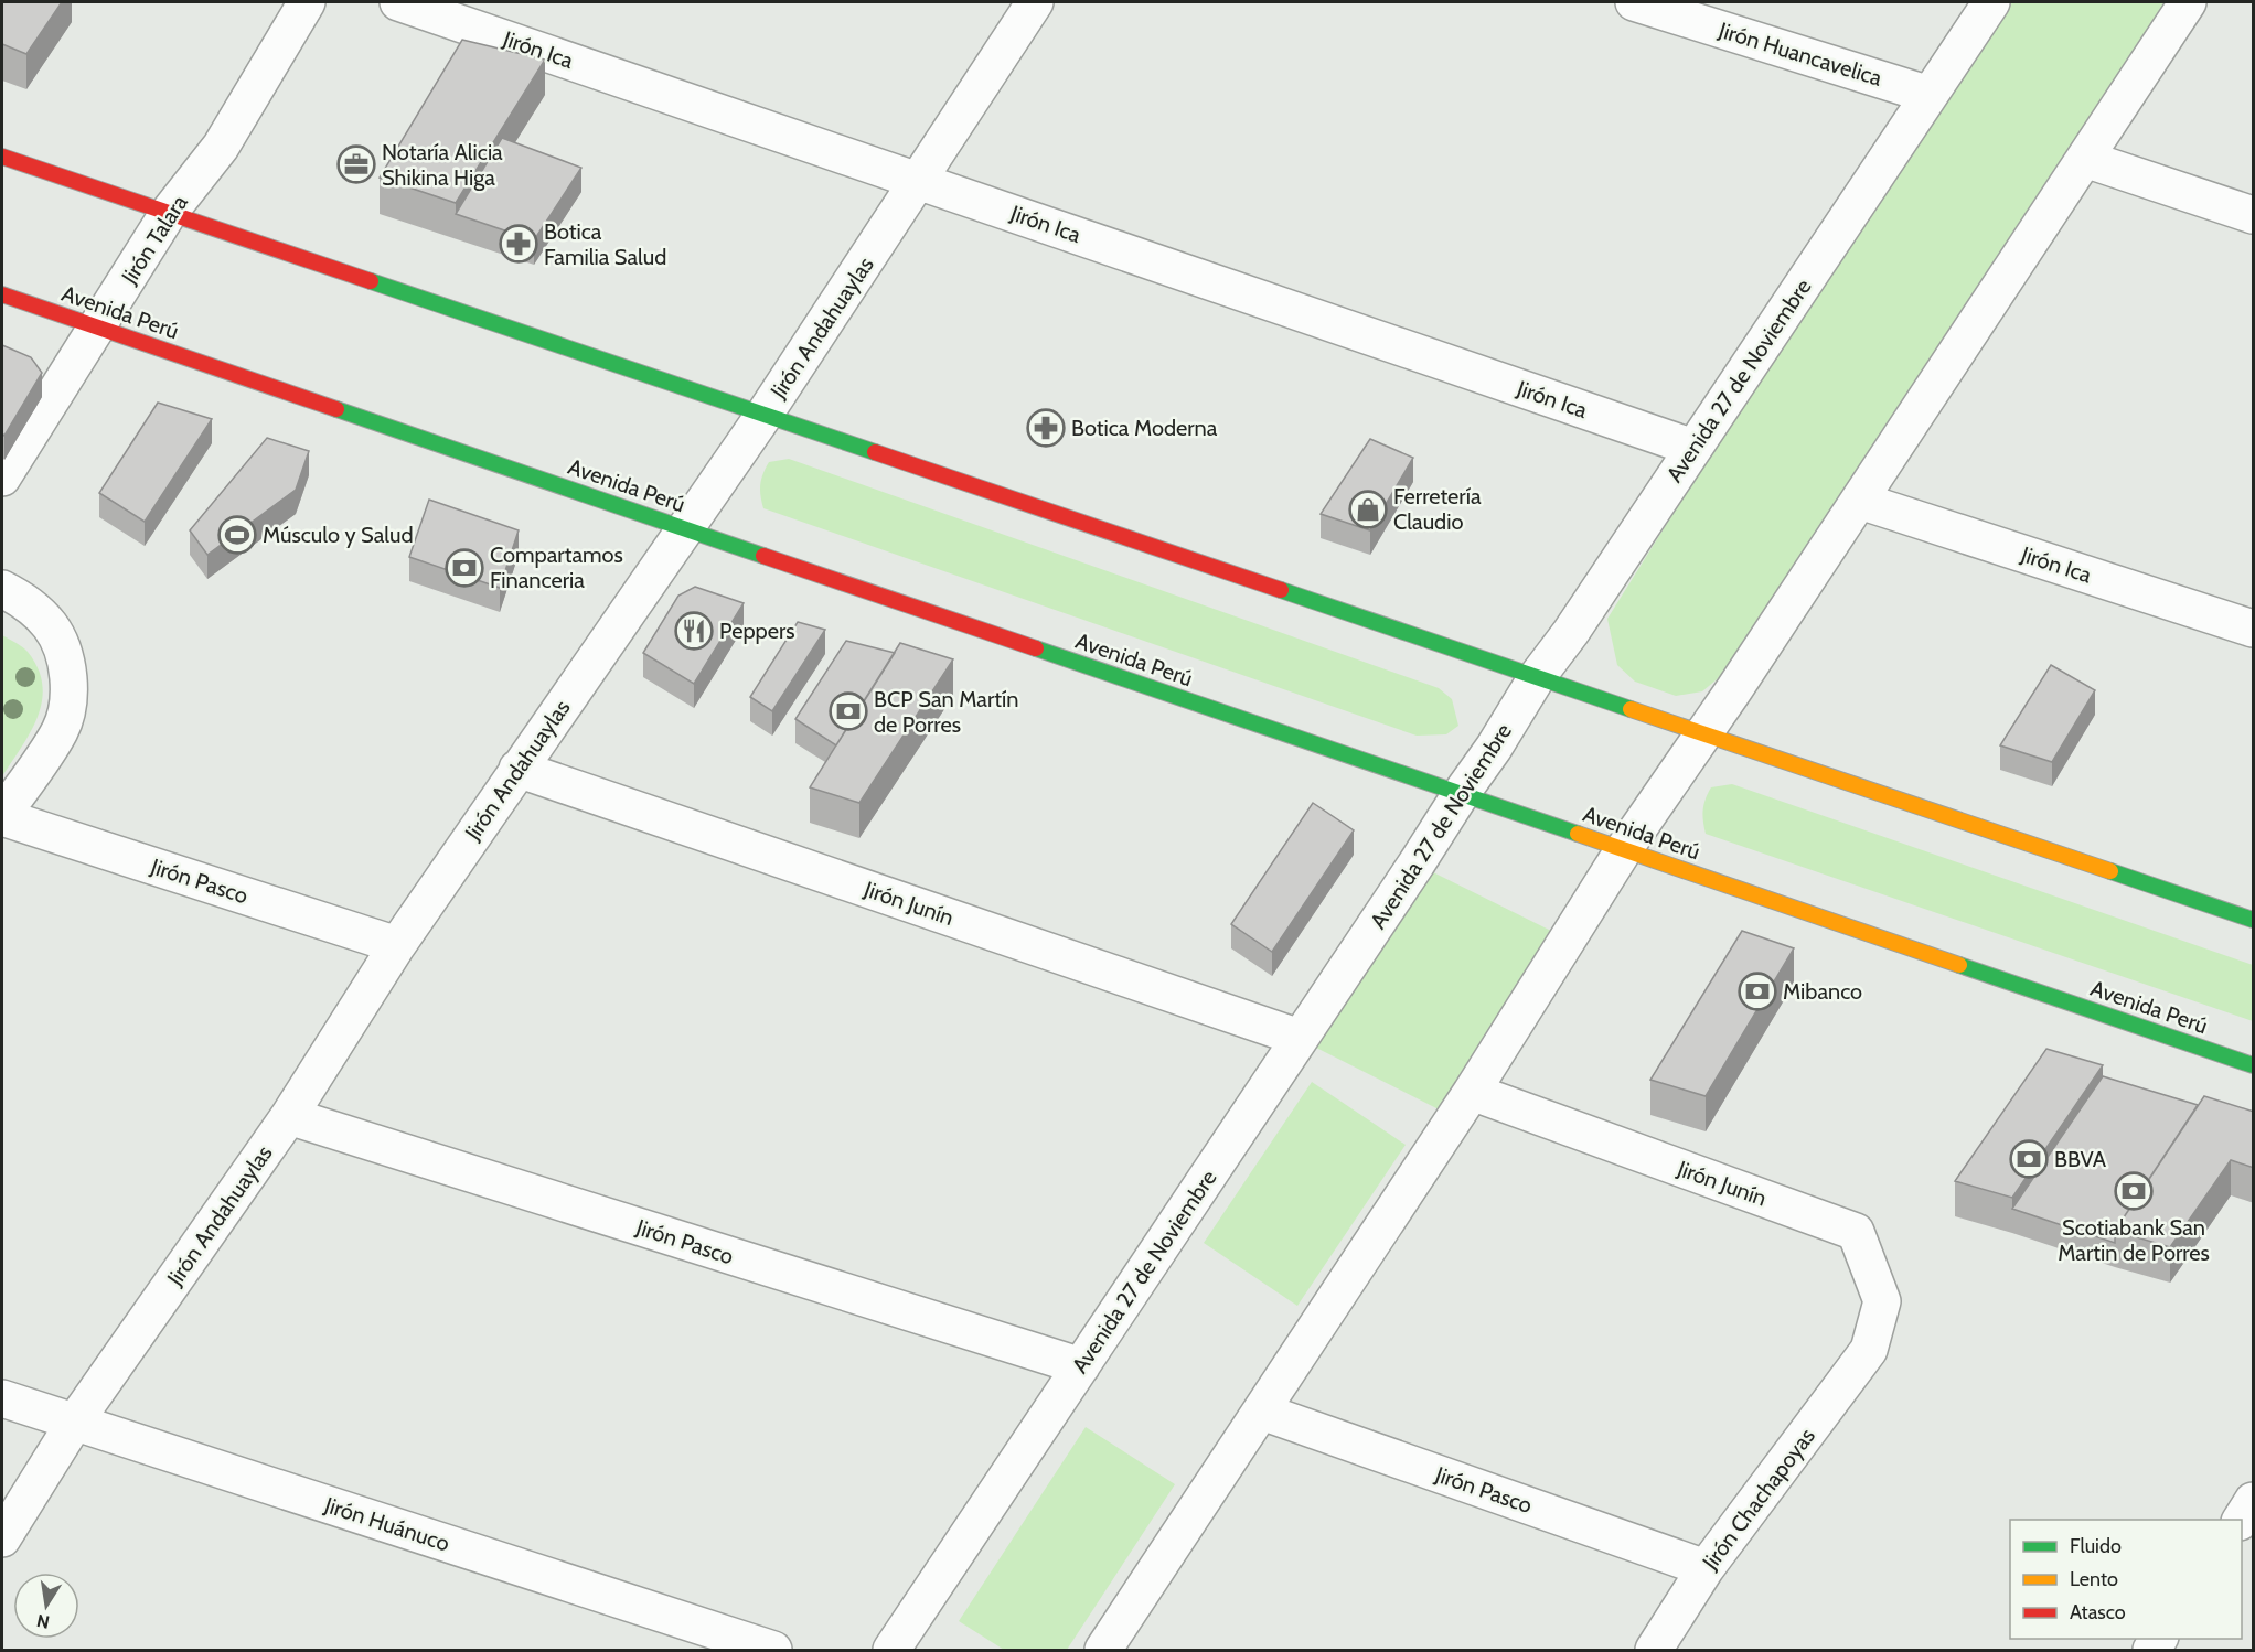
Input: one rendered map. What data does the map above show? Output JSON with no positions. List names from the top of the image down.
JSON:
{
  "streets": {
    "main road": ["Avenida Perú"],
    "street": [
      "Jirón Ica",
      "Jirón Huancavelica",
      "Jirón Talara",
      "Jirón Andahuaylas",
      "Avenida 27 de Noviembre",
      "Jirón Pasco",
      "Jirón Junín",
      "Jirón Chachapoyas",
      "Jirón Huánuco"
    ]
  },
  "crossings": [
    ["Jirón Ica", "Jirón Andahuaylas"],
    ["Jirón Ica", "Avenida 27 de Noviembre"],
    ["Jirón Huancavelica", "Avenida 27 de Noviembre"],
    ["Jirón Talara", "Avenida Perú"],
    ["Avenida Perú", "Jirón Andahuaylas"],
    ["Avenida Perú", "Avenida 27 de Noviembre"],
    ["Jirón Andahuaylas", "Jirón Pasco"],
    ["Jirón Andahuaylas", "Jirón Junín"],
    ["Jirón Andahuaylas", "Jirón Huánuco"],
    ["Avenida 27 de Noviembre", "Jirón Pasco"],
    ["Avenida 27 de Noviembre", "Jirón Junín"],
    ["Jirón Pasco", "Jirón Chachapoyas"],
    ["Jirón Junín", "Jirón Chachapoyas"]
  ],
  "places": {
    "office": ["Notaría Alicia Shikina Higa"],
    "pharmacy": ["Botica Familia Salud", "Botica Moderna"],
    "shop": ["Ferretería Claudio"],
    "sports": ["Músculo y Salud"],
    "bank": [
      "Compartamos Financeria",
      "BCP San Martín de Porres",
      "Mibanco",
      "BBVA",
      "Scotiabank San Martin de Porres"
    ],
    "restaurant": ["Peppers"]
  },
  "legend": ["Fluido", "Lento", "Atasco"],
  "north": "bottom"
}
